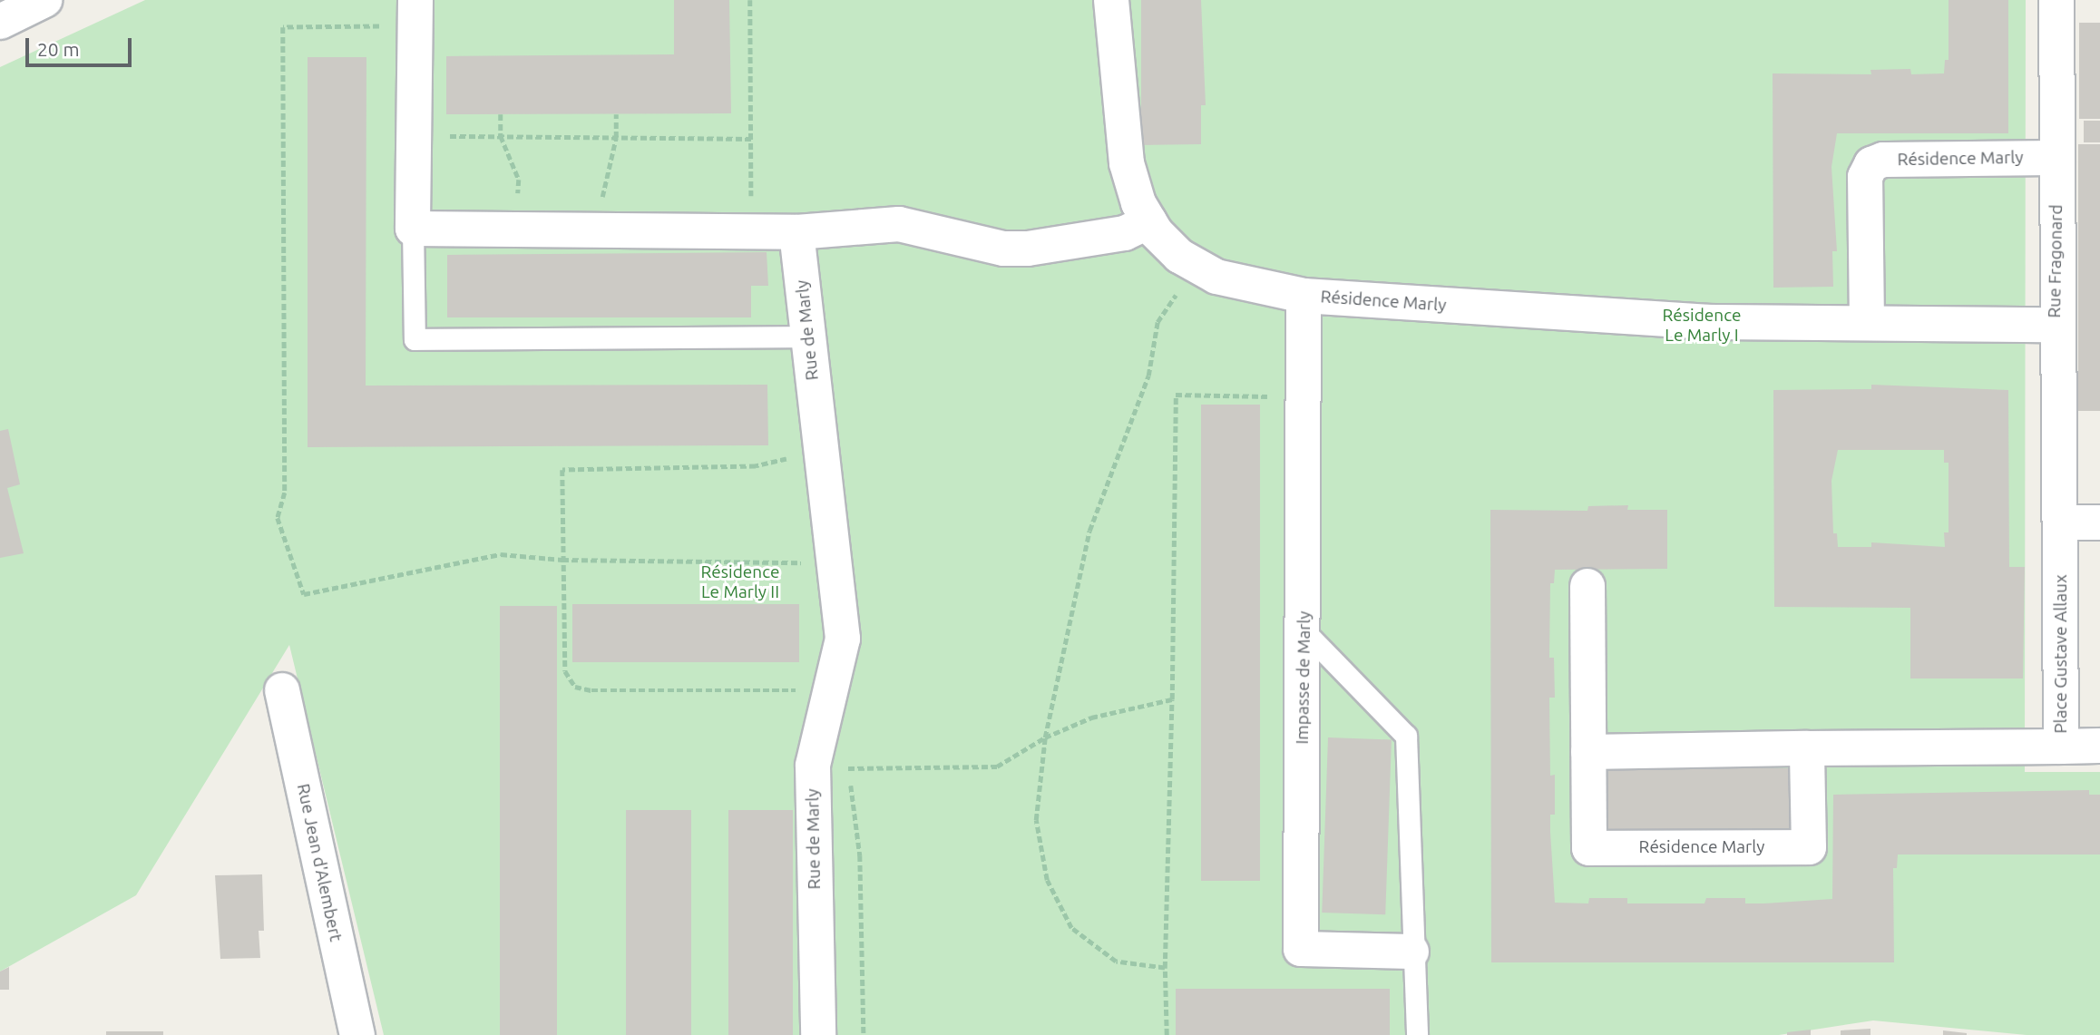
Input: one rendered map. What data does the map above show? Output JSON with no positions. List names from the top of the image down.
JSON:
{
  "streets": {
    "street": [
      "Résidence Marly",
      "Rue Fragonard",
      "Rue de Marly",
      "Place Gustave Allaux",
      "Impasse de Marly",
      "Rue Jean d'Alembert"
    ]
  },
  "crossings": [
    ["Résidence Marly", "Rue Fragonard"],
    ["Résidence Marly", "Impasse de Marly"],
    ["Rue Fragonard", "Place Gustave Allaux"]
  ],
  "parks": ["Résidence Le Marly I", "Résidence Le Marly II"],
  "scale_bar": "20 m"
}
